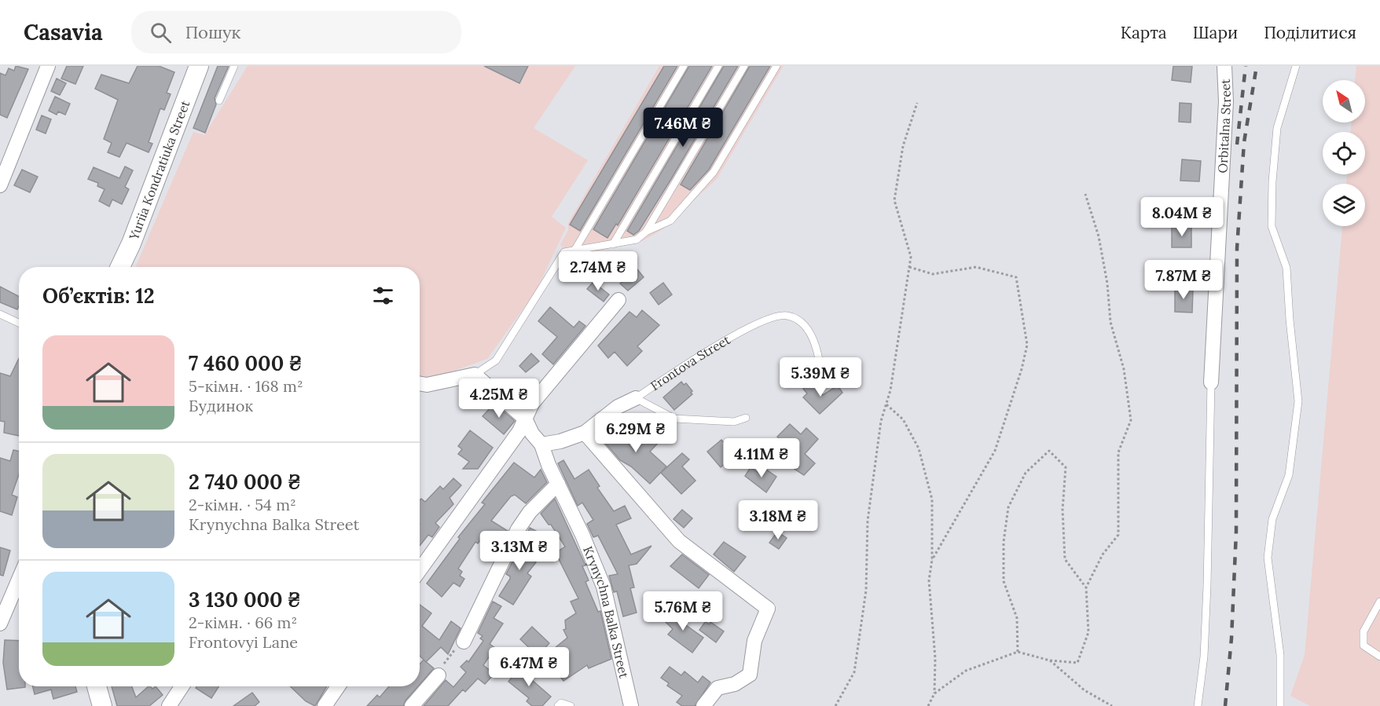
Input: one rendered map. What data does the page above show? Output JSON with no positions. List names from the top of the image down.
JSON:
{
  "streets": {
    "street": [
      "Orbitalna Street",
      "Yuriia Kondratiuka Street",
      "Frontova Street",
      "Krynychna Balka Street"
    ]
  },
  "crossings": [
    ["Frontova Street", "Krynychna Balka Street"]
  ],
  "north": "top left",
  "page": {
    "header": "Casavia",
    "search": "Пошук",
    "nav": ["Карта", "Шари", "Поділитися"],
    "price": [
      "7.46M ₴",
      "8.04M ₴",
      "2.74M ₴",
      "7.87M ₴",
      "5.39M ₴",
      "4.25M ₴",
      "6.29M ₴",
      "4.11M ₴",
      "3.18M ₴",
      "3.13M ₴",
      "5.76M ₴",
      "6.47M ₴"
    ],
    "heading": "Об’єктів: 12",
    "list": [
      {
        "name": "7 460 000 ₴",
        "note": "5-кімн. · 168 m² · Будинок"
      },
      {
        "name": "2 740 000 ₴",
        "note": "2-кімн. · 54 m² · Krynychna Balka Street"
      },
      {
        "name": "3 130 000 ₴",
        "note": "2-кімн. · 66 m² · Frontovyi Lane"
      }
    ]
  }
}
